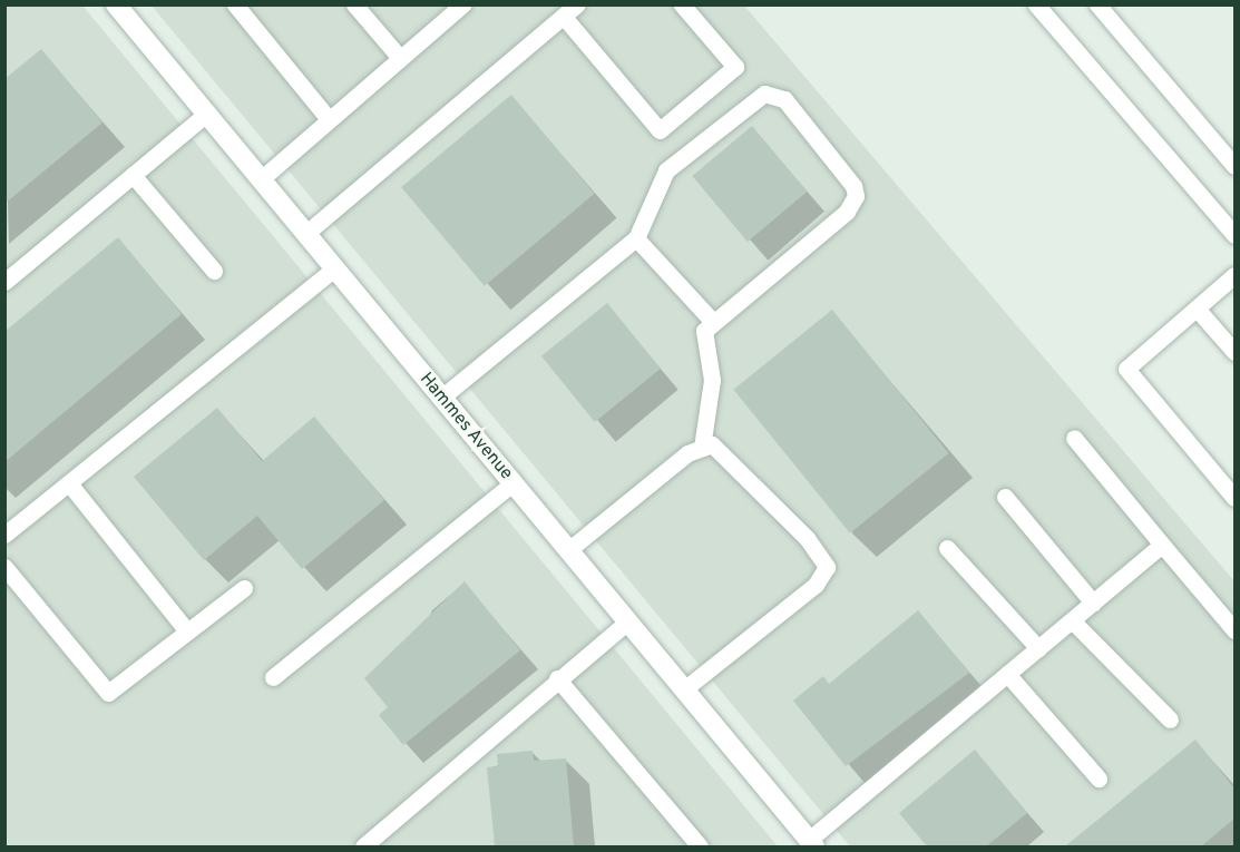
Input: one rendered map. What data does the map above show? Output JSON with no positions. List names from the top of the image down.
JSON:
{
  "streets": {
    "street": ["Hammes Avenue"]
  }
}
